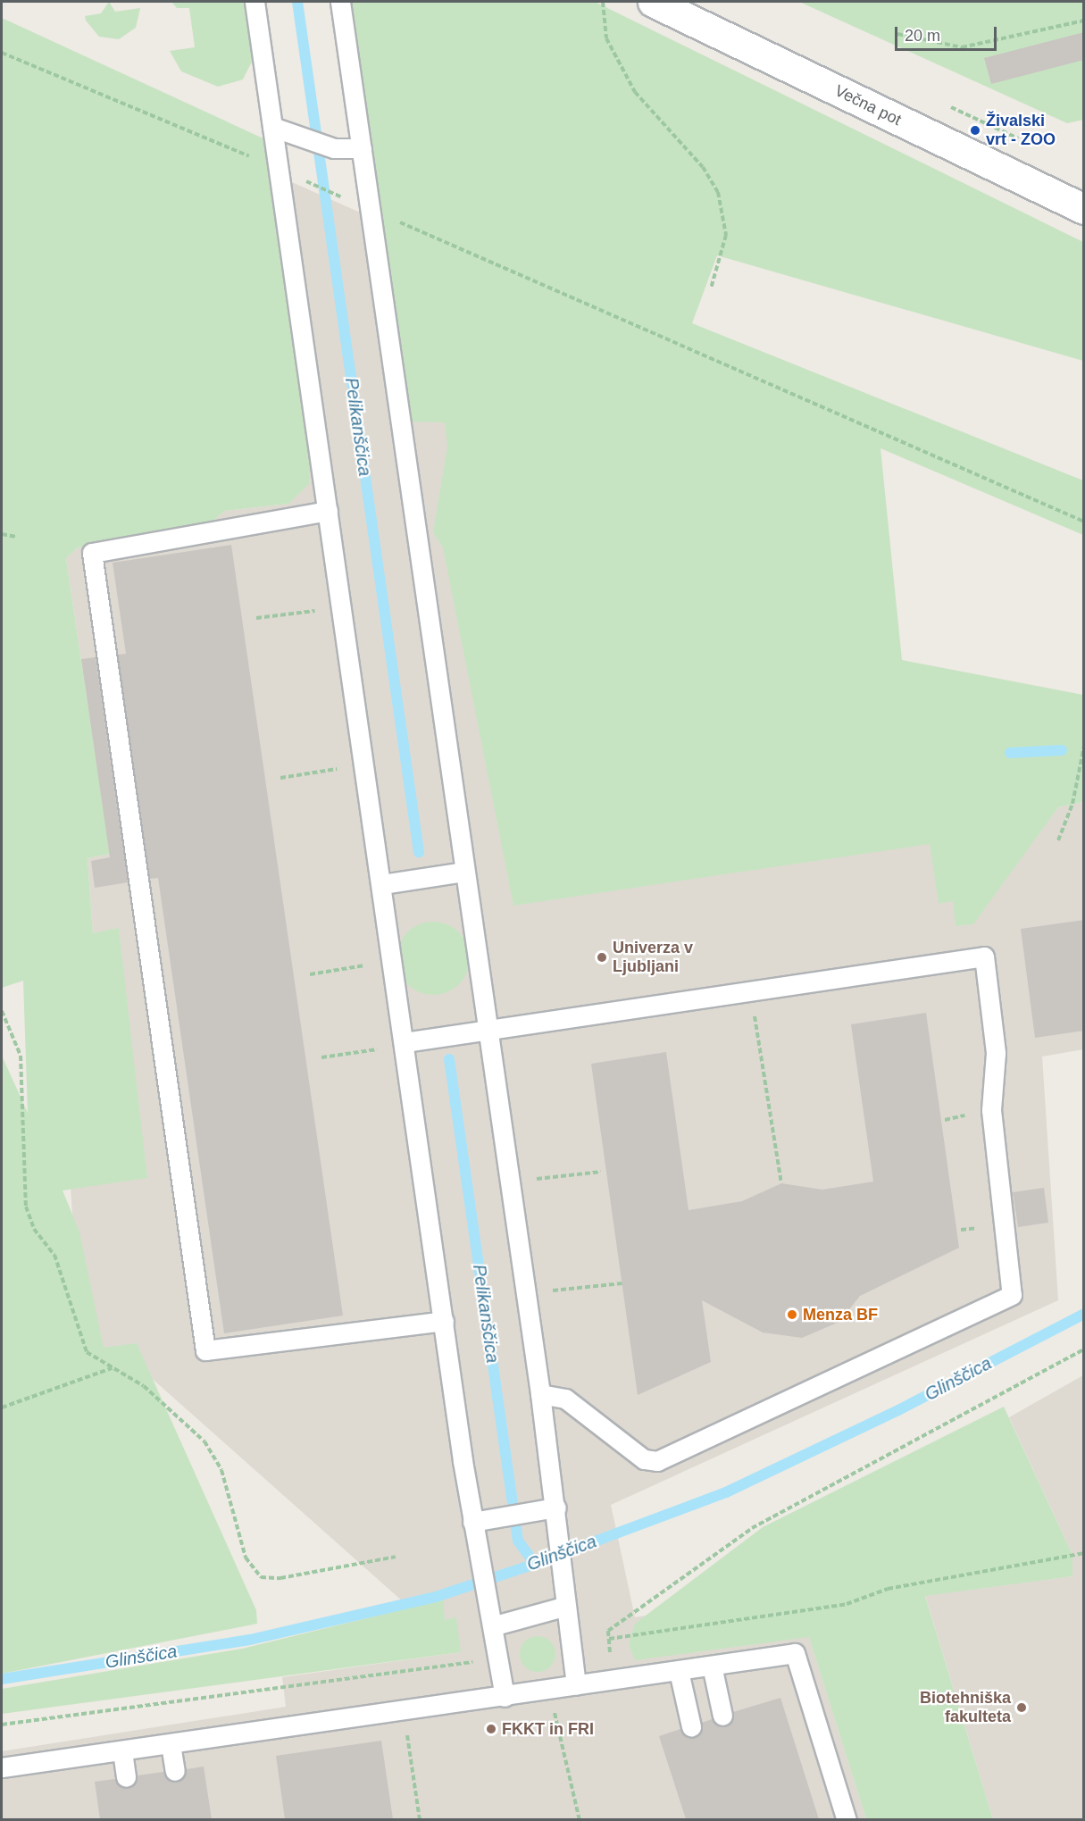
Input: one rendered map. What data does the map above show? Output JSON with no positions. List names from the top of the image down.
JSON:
{
  "streets": {
    "main road": ["Večna pot"]
  },
  "water": ["Pelikanščica", "Glinščica"],
  "places": [
    "Živalski vrt - ZOO",
    "Univerza v Ljubljani",
    "Menza BF",
    "Biotehniška fakulteta",
    "FKKT in FRI"
  ],
  "scale_bar": "20 m"
}
